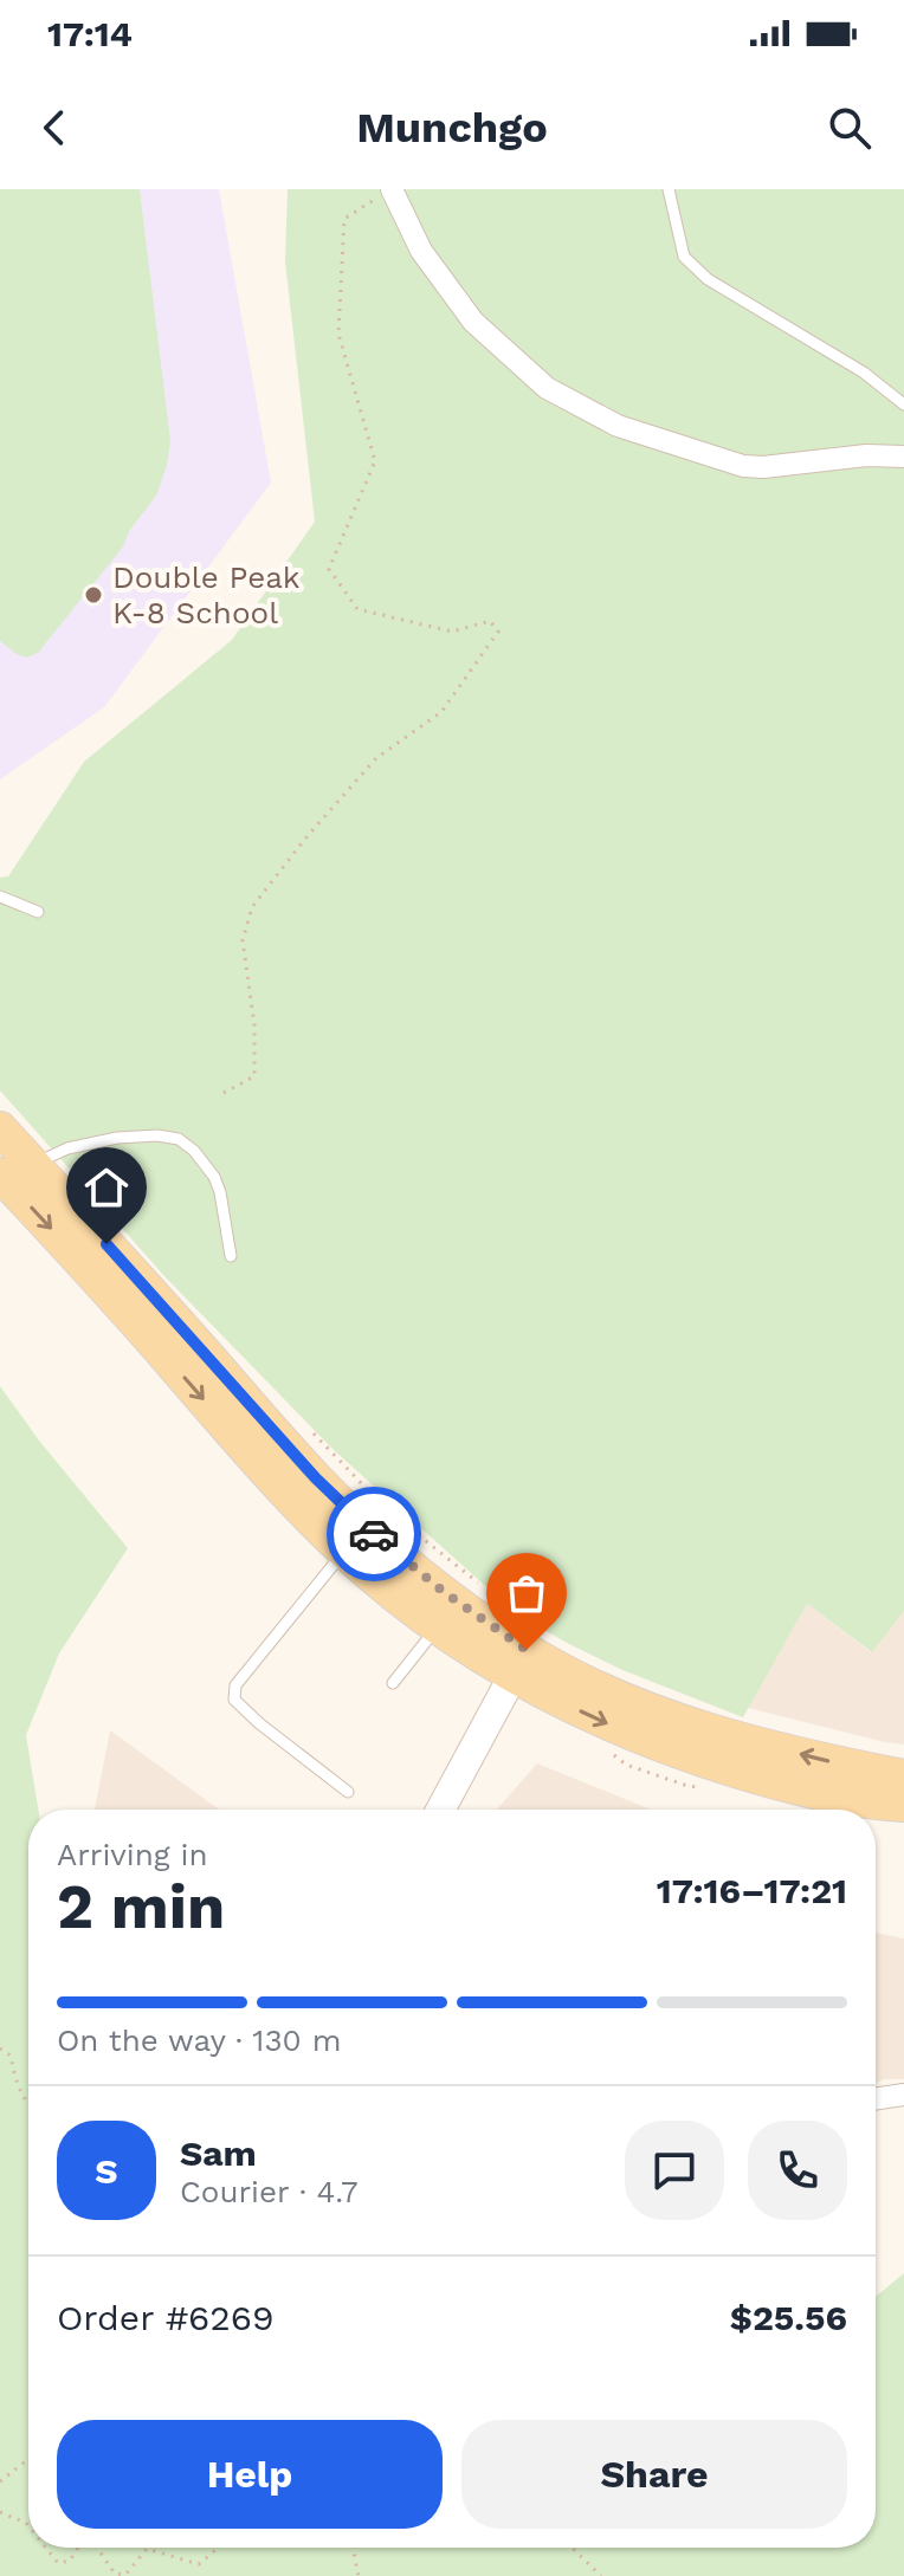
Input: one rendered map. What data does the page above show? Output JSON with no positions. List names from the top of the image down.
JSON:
{
  "places": ["Double Peak K-8 School"],
  "page": {
    "status": "17:14",
    "header": "Munchgo",
    "heading": ["2 min", "Arriving in", "17:16–17:21"],
    "panel": [
      "Sam",
      "Courier · 4.7",
      "Order #6269",
      "$25.56"
    ],
    "bar": "On the way · 130 m",
    "round": "S",
    "buttons": ["Help", "Share"]
  }
}
